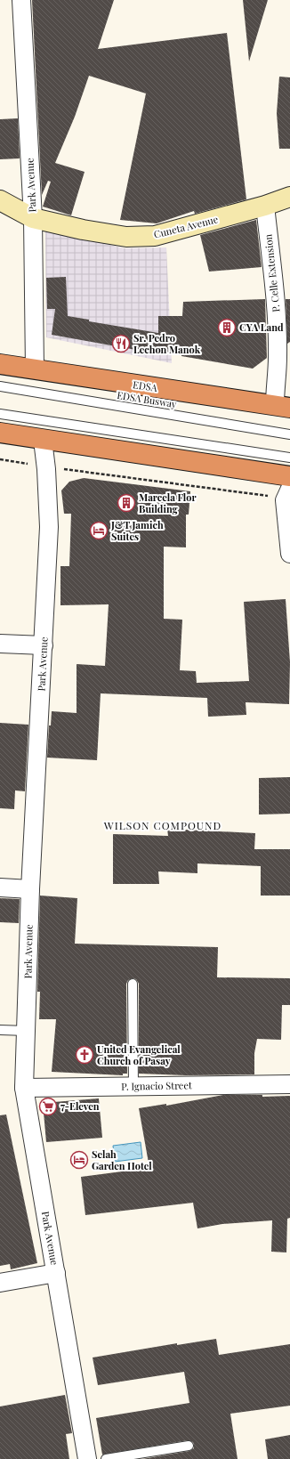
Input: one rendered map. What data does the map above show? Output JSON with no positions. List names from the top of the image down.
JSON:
{
  "streets": {
    "highway": ["EDSA"],
    "street": [
      "Park Avenue",
      "Cuneta Avenue",
      "P. Celle Extension",
      "P. Ignacio Street"
    ],
    "lane": ["EDSA Busway"]
  },
  "crossings": [
    ["Park Avenue", "Cuneta Avenue"],
    ["Park Avenue", "EDSA"],
    ["Park Avenue", "P. Ignacio Street"],
    ["Cuneta Avenue", "P. Celle Extension"],
    ["P. Celle Extension", "EDSA"]
  ],
  "districts": ["WILSON COMPOUND"],
  "places": {
    "building": ["CYA Land", "Marcela Flor Building"],
    "restaurant": ["Sr. Pedro Lechon Manok"],
    "hotel": ["J&T Jamich Suites", "Selah Garden Hotel"],
    "church": ["United Evangelical Church of Pasay"],
    "supermarket": ["7-Eleven"]
  }
}
